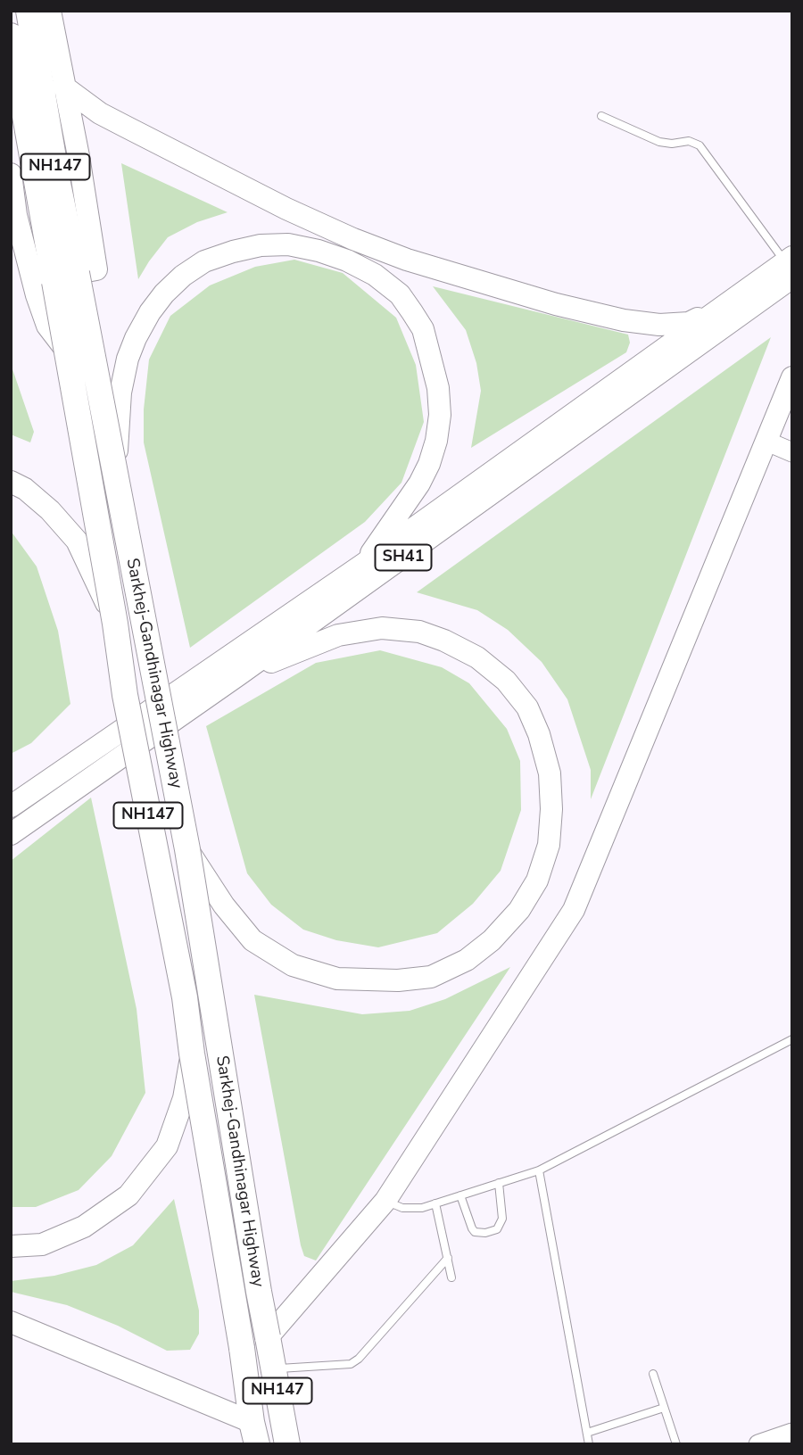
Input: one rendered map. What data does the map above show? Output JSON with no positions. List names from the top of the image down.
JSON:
{
  "streets": {
    "highway": ["NH147", "Sarkhej-Gandhinagar Highway"],
    "main road": ["SH41"]
  },
  "crossings": [
    ["NH147", "Sarkhej-Gandhinagar Highway"]
  ]
}
